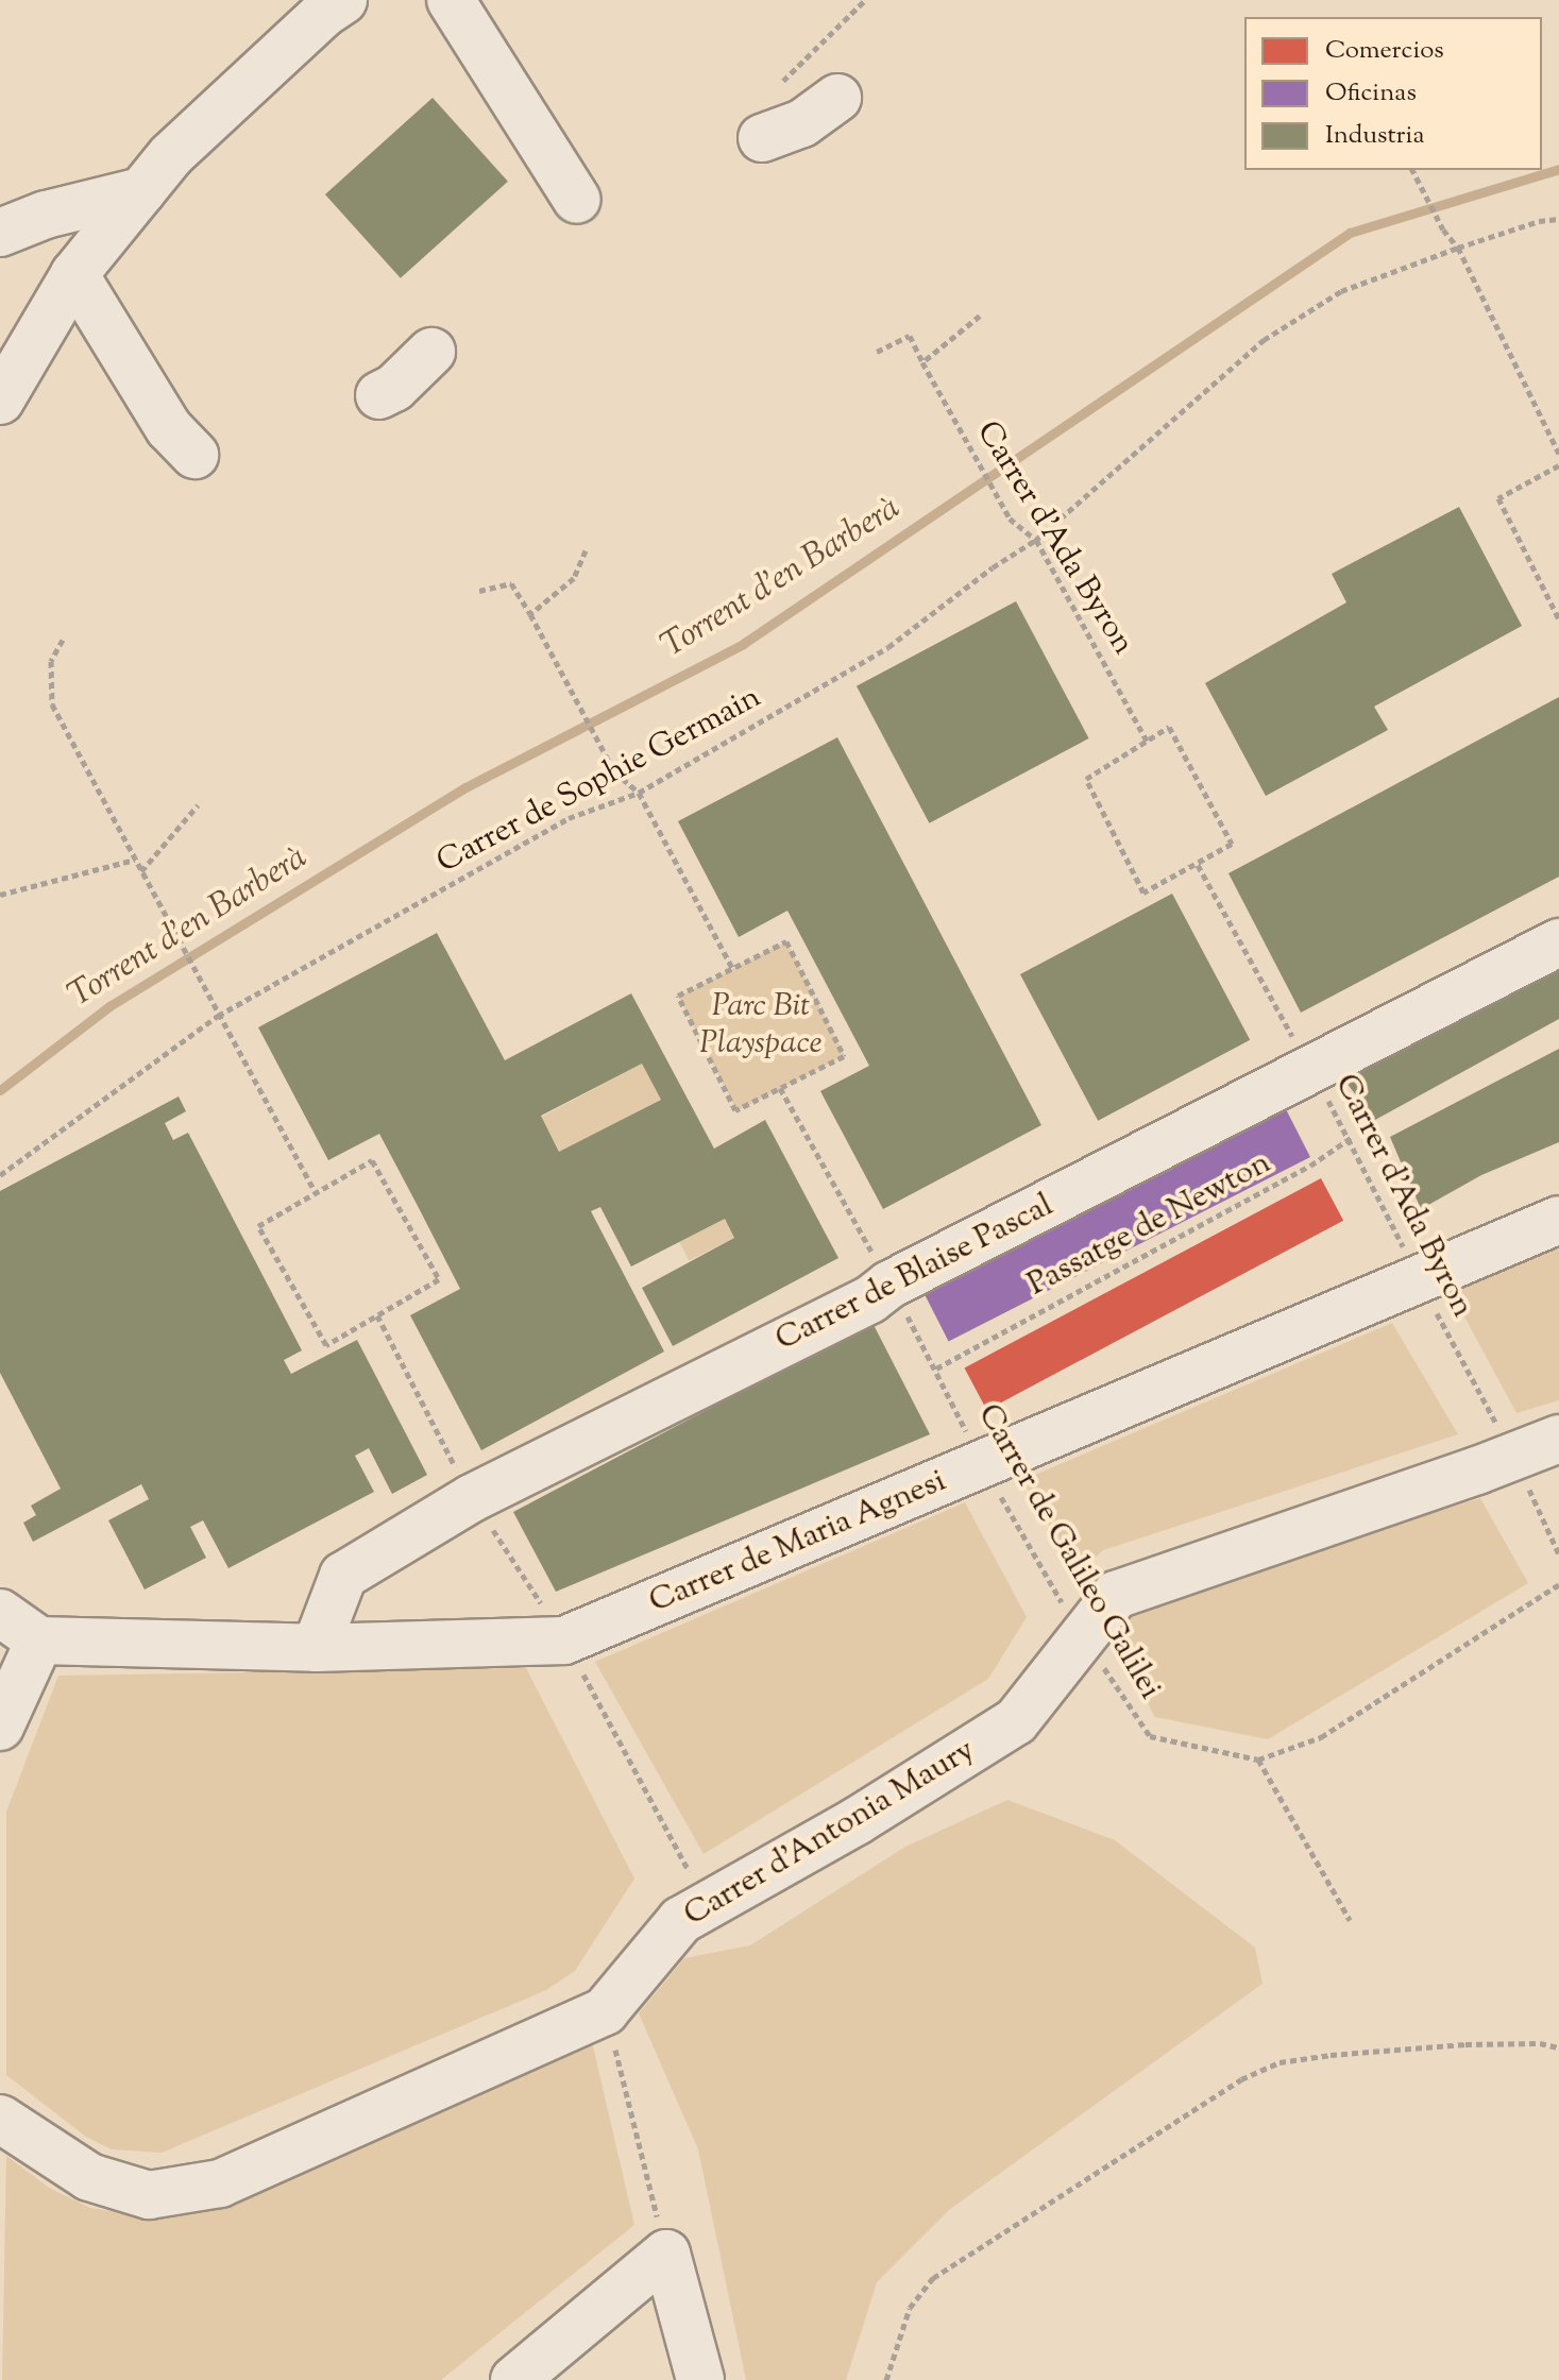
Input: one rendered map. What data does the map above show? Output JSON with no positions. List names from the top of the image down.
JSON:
{
  "streets": {
    "street": ["Carrer de Blaise Pascal", "Carrer de Maria Agnesi", "Carrer d'Antonia Maury"],
    "path": [
      "Carrer d'Ada Byron",
      "Carrer de Sophie Germain",
      "Passatge de Newton",
      "Carrer de Galileo Galilei"
    ]
  },
  "crossings": [
    ["Carrer d'Ada Byron", "Carrer de Sophie Germain"],
    ["Carrer d'Ada Byron", "Passatge de Newton"],
    ["Carrer d'Ada Byron", "Carrer de Blaise Pascal"],
    ["Carrer d'Ada Byron", "Carrer de Maria Agnesi"],
    ["Carrer d'Ada Byron", "Carrer d'Antonia Maury"],
    ["Passatge de Newton", "Carrer de Galileo Galilei"],
    ["Carrer de Blaise Pascal", "Carrer de Maria Agnesi"],
    ["Carrer de Blaise Pascal", "Carrer de Galileo Galilei"],
    ["Carrer de Maria Agnesi", "Carrer de Galileo Galilei"],
    ["Carrer de Galileo Galilei", "Carrer d'Antonia Maury"]
  ],
  "water": ["Torrent d'en Barberà"],
  "parks": ["Parc Bit Playspace"],
  "legend": ["Comercios", "Oficinas", "Industria"]
}
